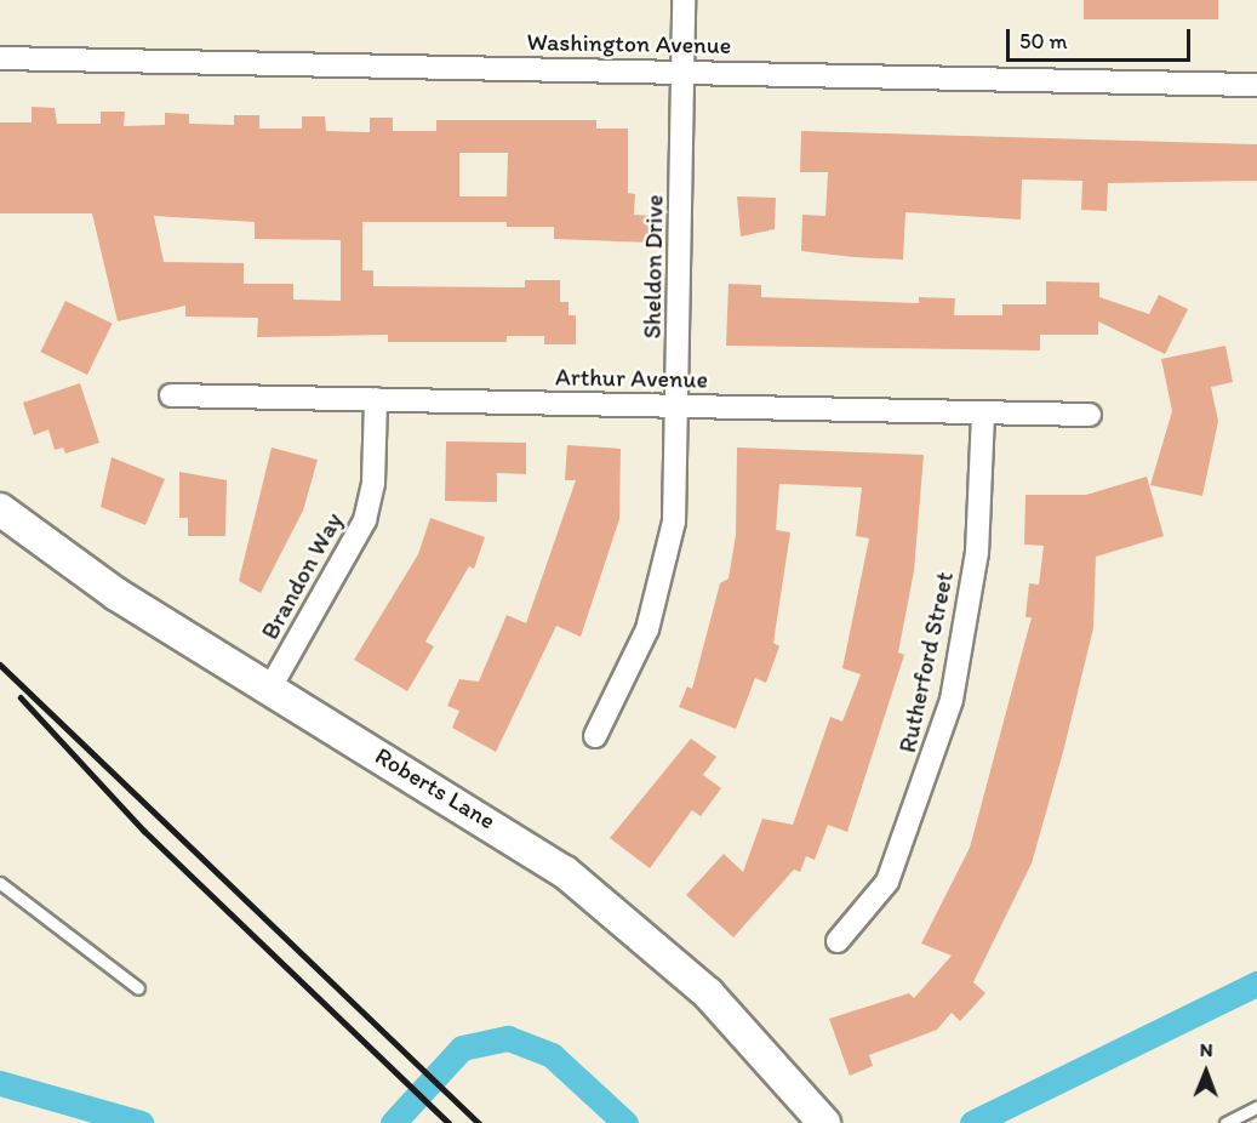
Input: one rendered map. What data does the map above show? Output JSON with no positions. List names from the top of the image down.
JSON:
{
  "streets": {
    "street": [
      "Washington Avenue",
      "Sheldon Drive",
      "Arthur Avenue",
      "Brandon Way",
      "Rutherford Street",
      "Roberts Lane"
    ]
  },
  "crossings": [
    ["Washington Avenue", "Sheldon Drive"],
    ["Sheldon Drive", "Arthur Avenue"],
    ["Arthur Avenue", "Brandon Way"],
    ["Arthur Avenue", "Rutherford Street"],
    ["Brandon Way", "Roberts Lane"]
  ],
  "scale_bar": "50 m",
  "north": "top"
}
